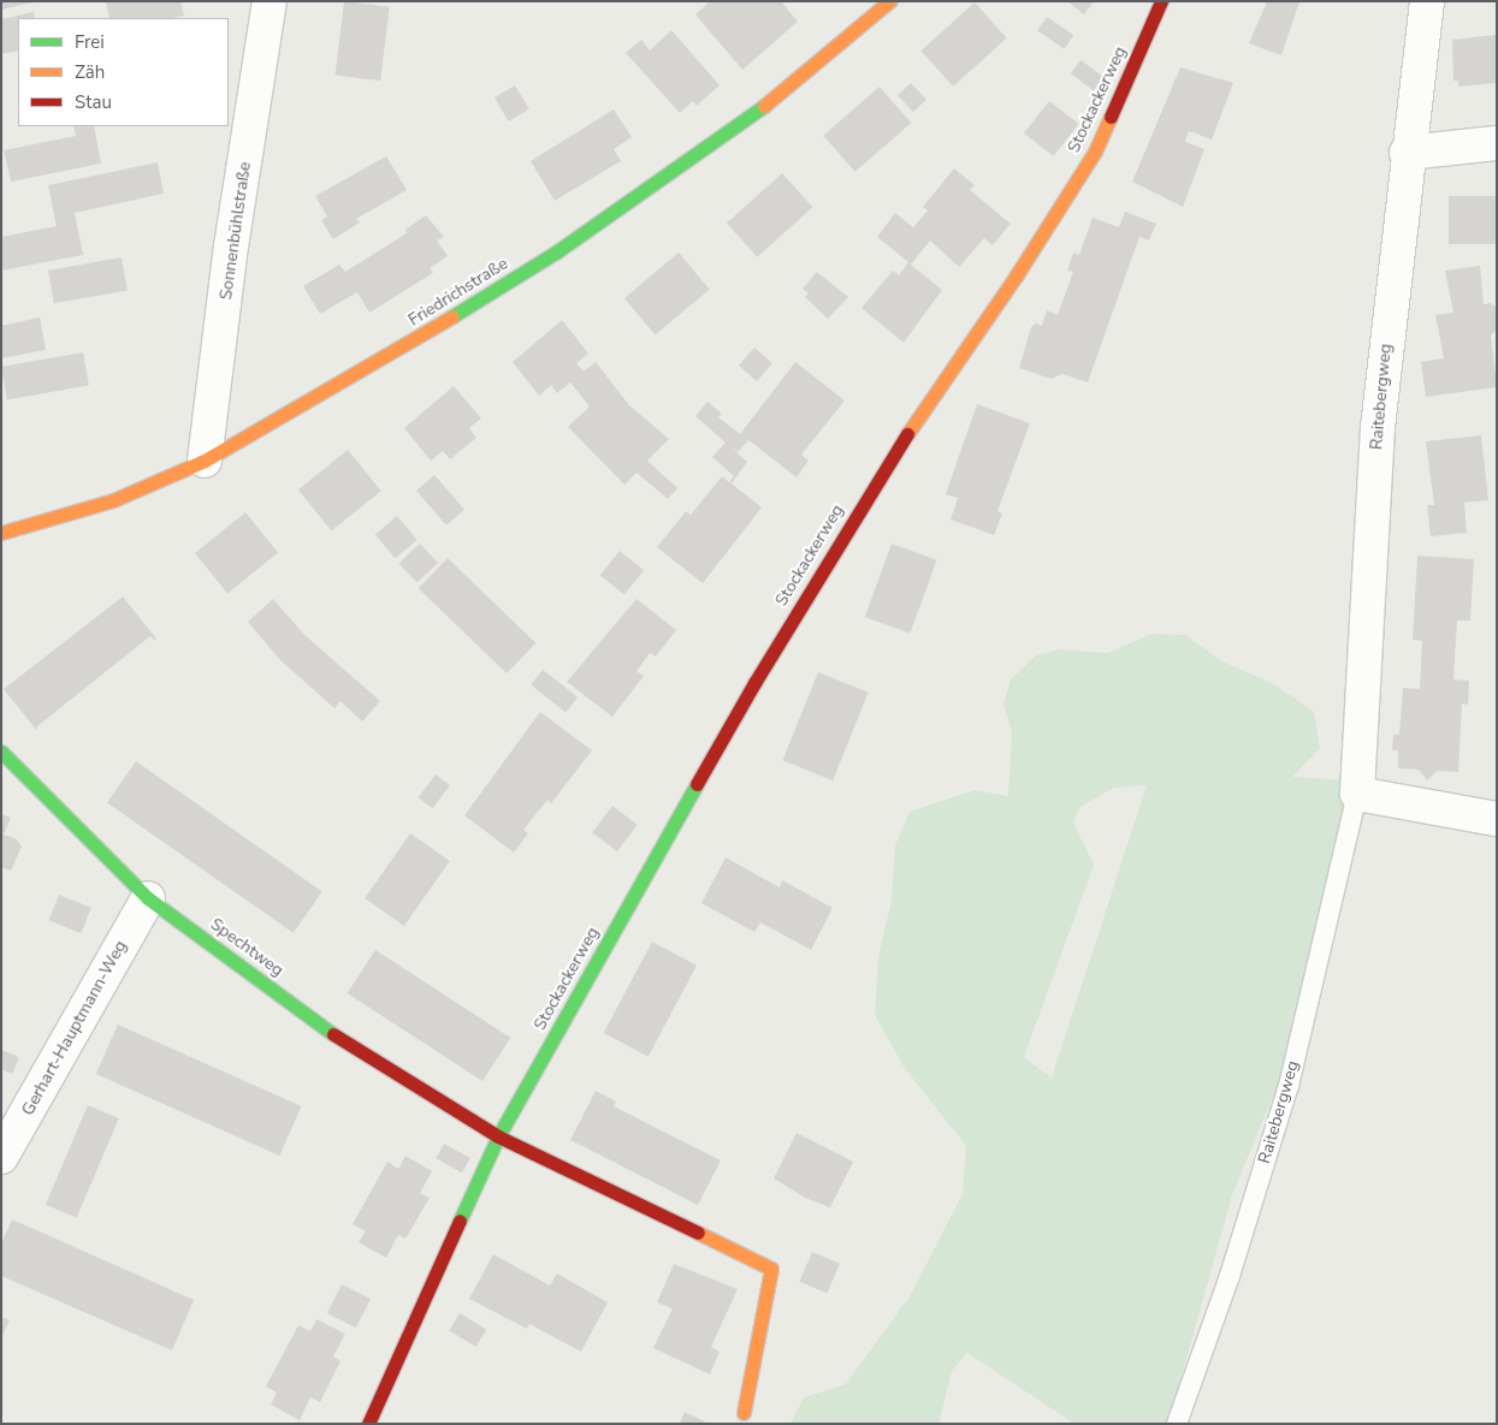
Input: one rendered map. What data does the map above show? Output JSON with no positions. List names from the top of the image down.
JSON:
{
  "streets": {
    "street": [
      "Stockackerweg",
      "Sonnenbühlstraße",
      "Friedrichstraße",
      "Raitebergweg",
      "Spechtweg",
      "Gerhart-Hauptmann-Weg"
    ]
  },
  "crossings": [
    ["Stockackerweg", "Spechtweg"],
    ["Sonnenbühlstraße", "Friedrichstraße"],
    ["Spechtweg", "Gerhart-Hauptmann-Weg"]
  ],
  "legend": ["Frei", "Zäh", "Stau"]
}
